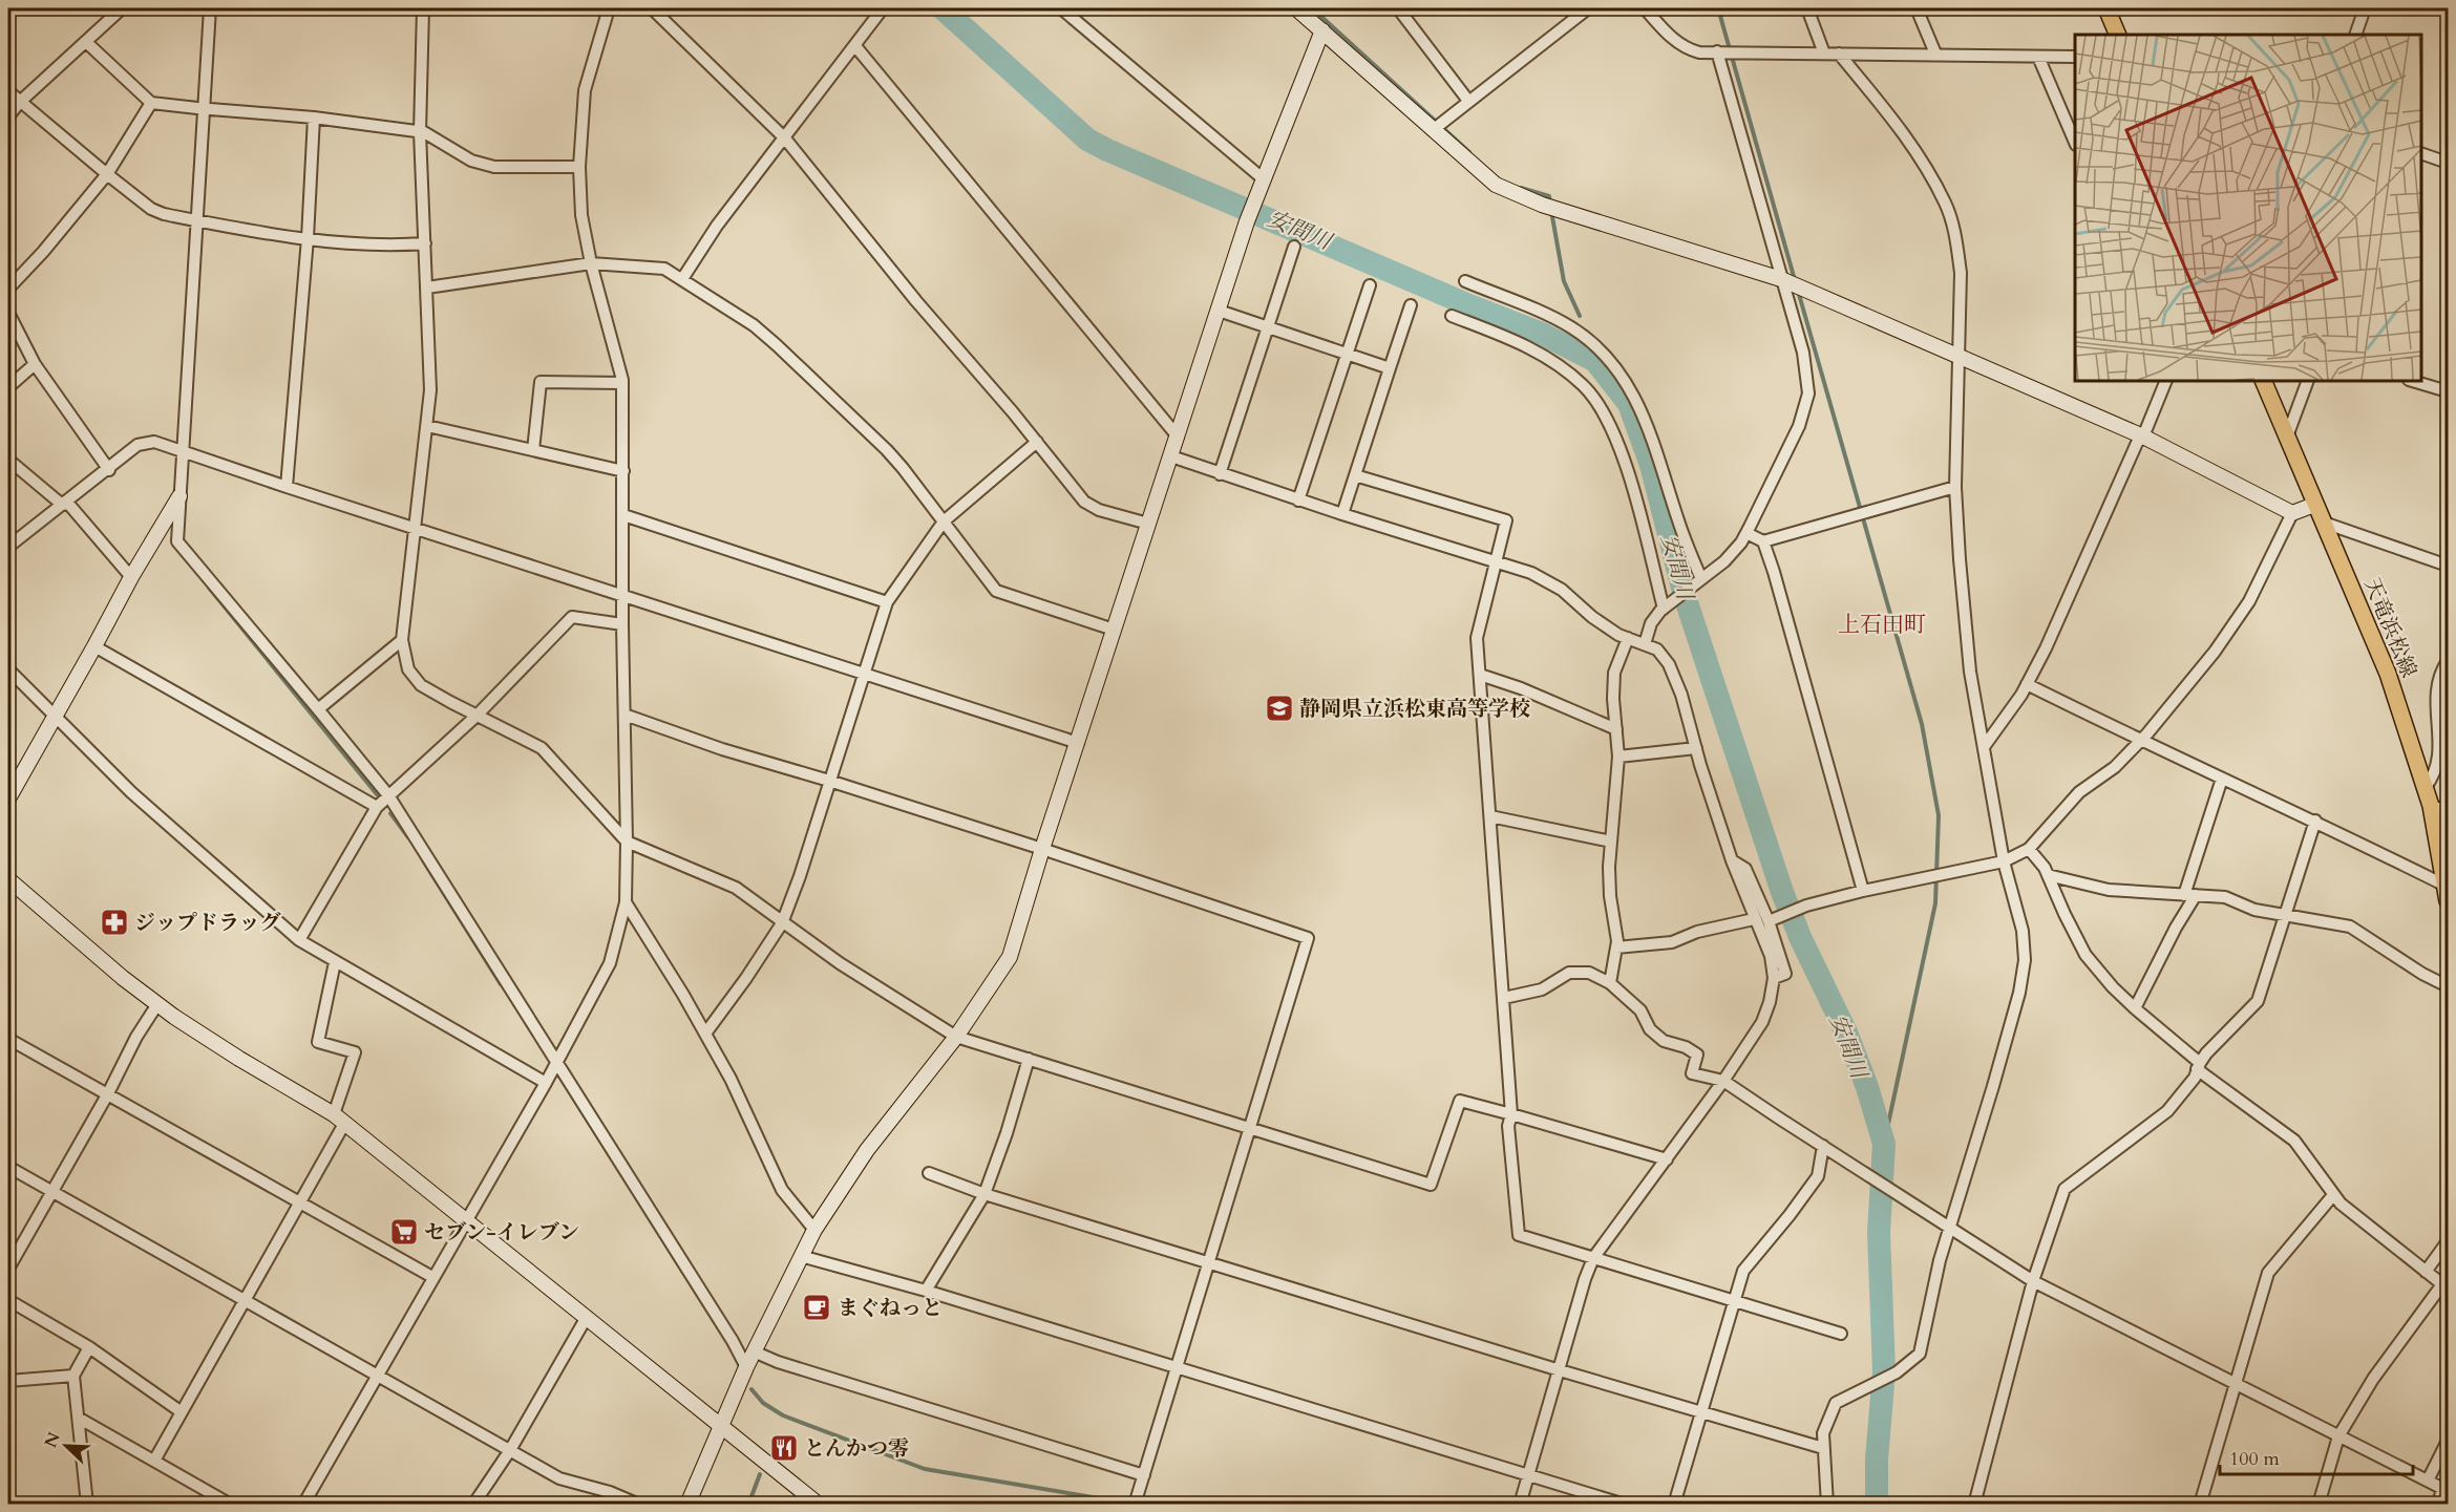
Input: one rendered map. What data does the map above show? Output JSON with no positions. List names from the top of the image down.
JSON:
{
  "streets": {
    "main road": ["天竜浜松線"]
  },
  "districts": ["上石田町"],
  "water": ["安間川"],
  "places": {
    "school or university": ["静岡県立浜松東高等学校"],
    "pharmacy": ["ジップドラッグ"],
    "supermarket": ["セブン-イレブン"],
    "cafe": ["まぐねっと"],
    "restaurant": ["とんかつ零"]
  },
  "scale_bar": "100 m",
  "north": "top left"
}
